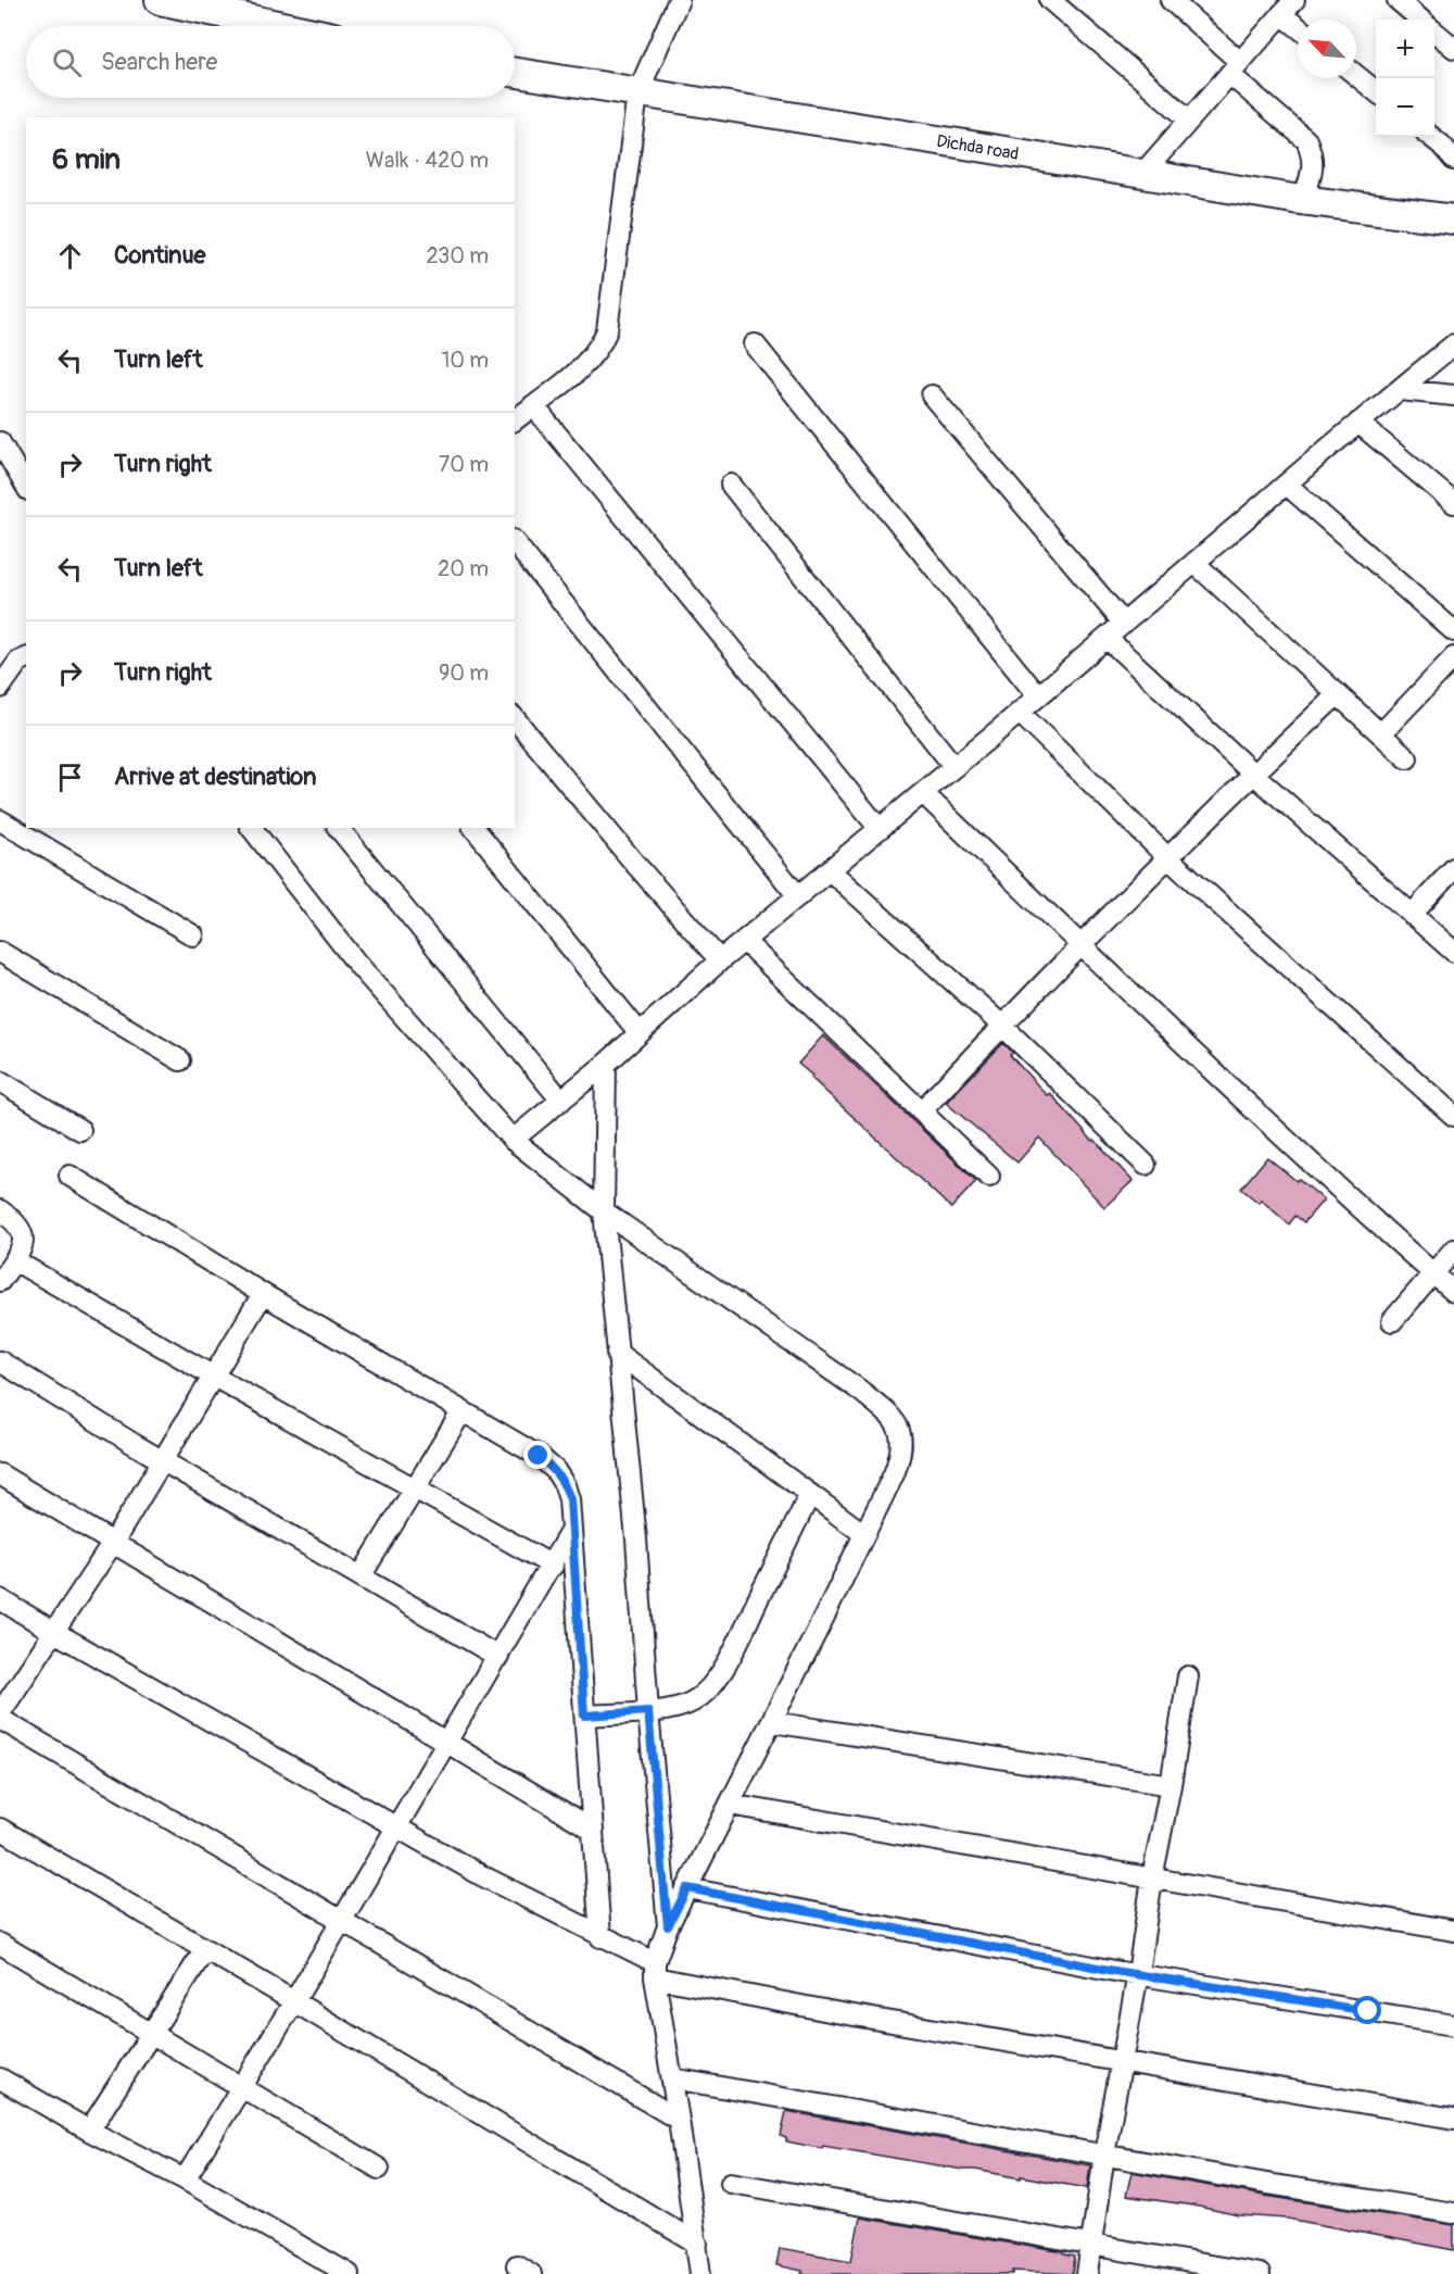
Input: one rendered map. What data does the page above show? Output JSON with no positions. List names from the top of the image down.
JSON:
{
  "streets": {
    "main road": ["Dichda road"]
  },
  "north": "top left",
  "page": {
    "map_buttons": ["+", "−"],
    "search": "Search here",
    "heading": ["6 min", "Walk · 420 m"],
    "list": [
      ["Continue", "230 m"],
      ["Turn left", "10 m"],
      ["Turn right", "70 m"],
      ["Turn left", "20 m"],
      ["Turn right", "90 m"],
      "Arrive at destination"
    ]
  }
}
